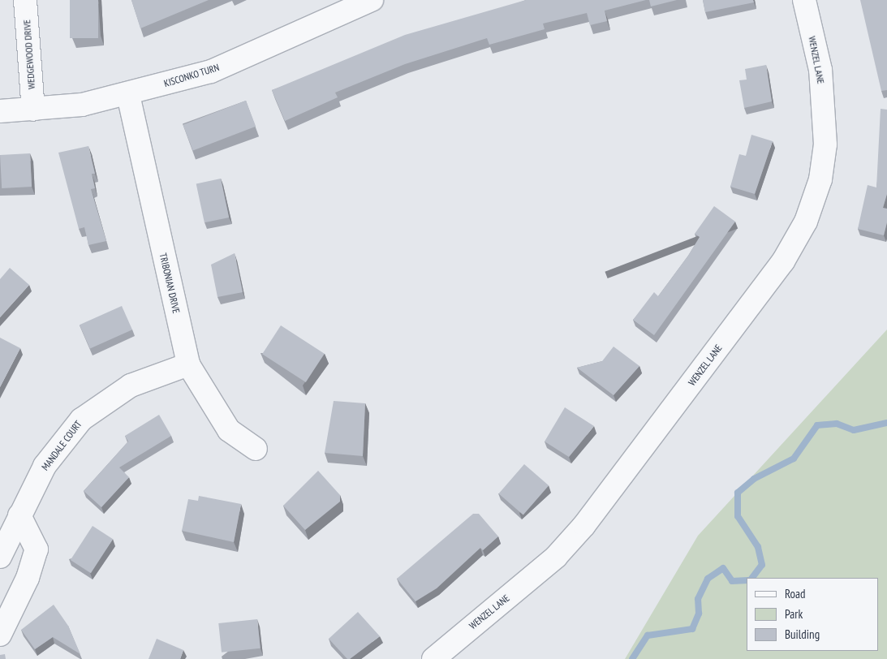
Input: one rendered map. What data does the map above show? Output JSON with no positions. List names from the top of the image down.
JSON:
{
  "streets": {
    "street": [
      "WEDGEWOOD DRIVE",
      "WENZEL LANE",
      "KISCONKO TURN",
      "TRIBONIAN DRIVE",
      "MANDALE COURT"
    ]
  },
  "crossings": [
    ["WEDGEWOOD DRIVE", "KISCONKO TURN"],
    ["KISCONKO TURN", "TRIBONIAN DRIVE"],
    ["TRIBONIAN DRIVE", "MANDALE COURT"]
  ],
  "legend": ["Road", "Park", "Building"]
}
